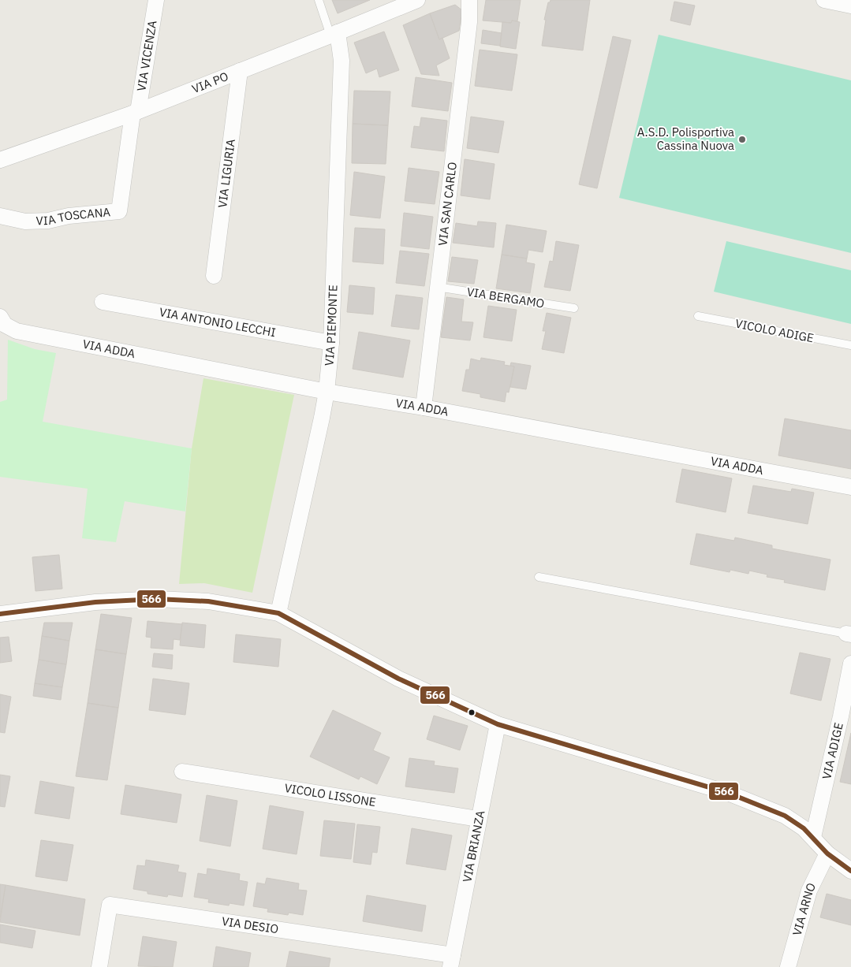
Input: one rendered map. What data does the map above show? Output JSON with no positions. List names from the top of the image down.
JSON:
{
  "streets": {
    "street": [
      "VIA VICENZA",
      "VIA PO",
      "VIA LIGURIA",
      "VIA SAN CARLO",
      "VIA TOSCANA",
      "VIA ANTONIO LECCHI",
      "VIA PIEMONTE",
      "VIA ADDA",
      "VIA ADIGE",
      "VICOLO LISSONE",
      "VIA BRIANZA",
      "VIA ARNO",
      "VIA DESIO"
    ],
    "lane": ["VIA BERGAMO", "VICOLO ADIGE"]
  },
  "crossings": [
    ["VIA VICENZA", "VIA PO"],
    ["VIA VICENZA", "VIA TOSCANA"],
    ["VIA PO", "VIA LIGURIA"],
    ["VIA PO", "VIA TOSCANA"],
    ["VIA PO", "VIA PIEMONTE"],
    ["VIA SAN CARLO", "VIA BERGAMO"],
    ["VIA SAN CARLO", "VIA ADDA"],
    ["VIA ANTONIO LECCHI", "VIA PIEMONTE"],
    ["VIA PIEMONTE", "VIA ADDA"],
    ["VICOLO LISSONE", "VIA BRIANZA"],
    ["VIA BRIANZA", "VIA DESIO"]
  ],
  "places": ["A.S.D. Polisportiva Cassina Nuova"],
  "lines": ["transit line 566"]
}
